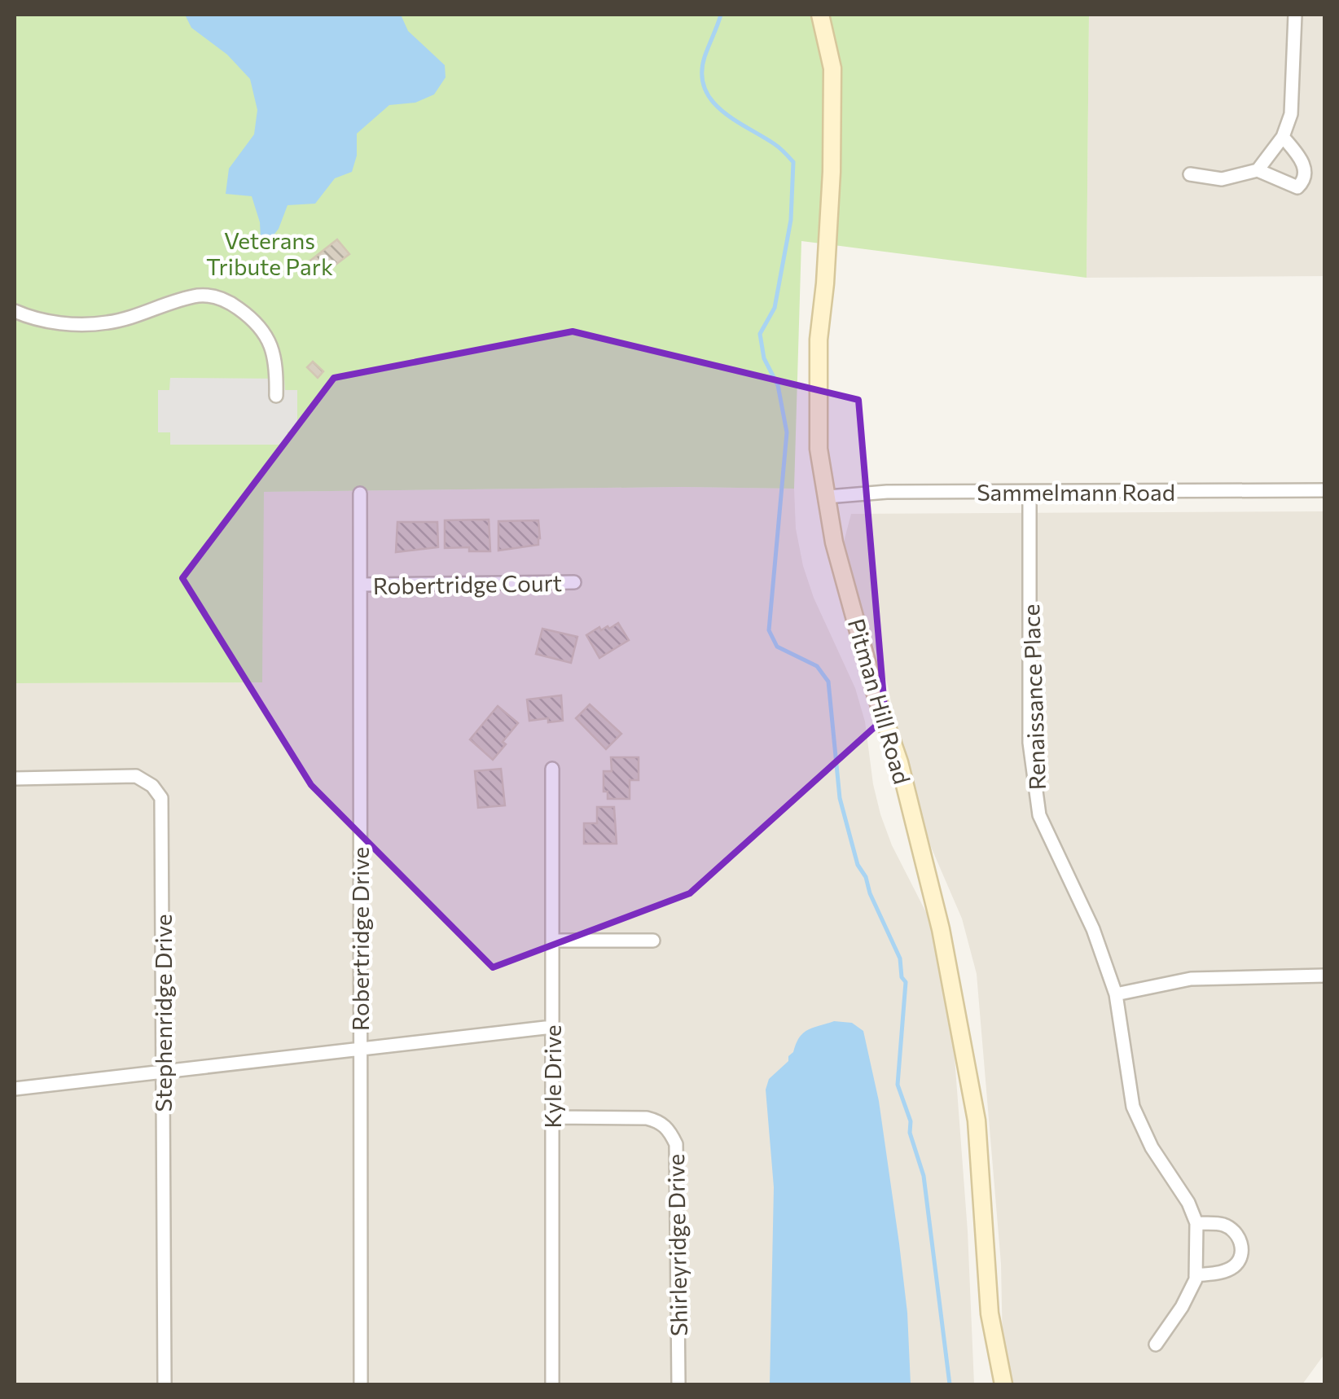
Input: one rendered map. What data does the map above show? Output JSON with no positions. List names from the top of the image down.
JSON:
{
  "streets": {
    "main road": ["Pitman Hill Road"],
    "street": [
      "Sammelmann Road",
      "Robertridge Court",
      "Renaissance Place",
      "Robertridge Drive",
      "Stephenridge Drive",
      "Kyle Drive",
      "Shirleyridge Drive"
    ]
  },
  "crossings": [
    ["Sammelmann Road", "Renaissance Place"],
    ["Sammelmann Road", "Pitman Hill Road"],
    ["Robertridge Court", "Robertridge Drive"],
    ["Kyle Drive", "Shirleyridge Drive"]
  ],
  "parks": ["Veterans Tribute Park"]
}
